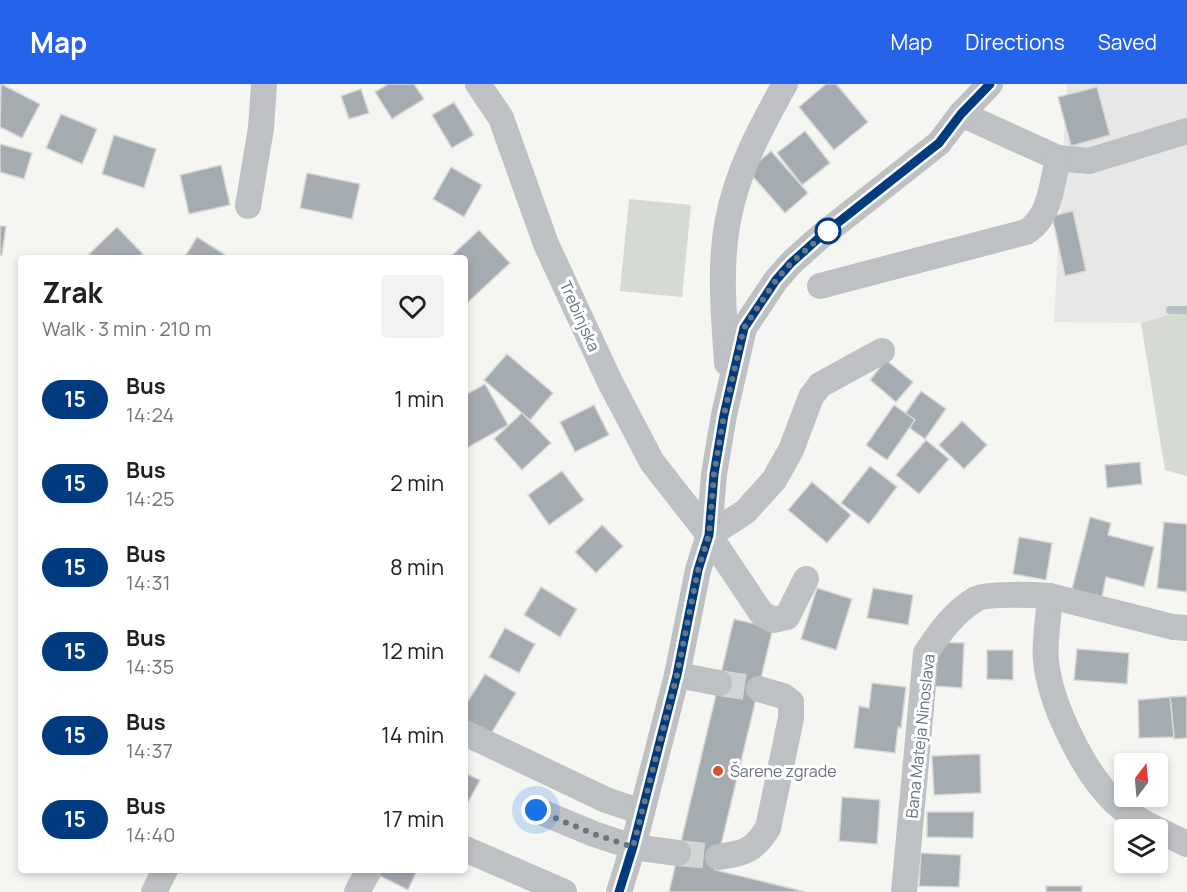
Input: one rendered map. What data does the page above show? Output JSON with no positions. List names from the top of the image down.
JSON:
{
  "streets": {
    "street": ["Trebinjska", "Bana Mateja Ninoslava"]
  },
  "places": ["Šarene zgrade"],
  "lines": ["bus line 15"],
  "north": "top",
  "page": {
    "header": "Map",
    "nav": ["Map", "Directions", "Saved"],
    "heading": ["Zrak", "Walk · 3 min · 210 m"],
    "list": [
      {
        "mark": "15",
        "name": "Bus",
        "note": "14:24",
        "value": "1 min"
      },
      {
        "mark": "15",
        "name": "Bus",
        "note": "14:25",
        "value": "2 min"
      },
      {
        "mark": "15",
        "name": "Bus",
        "note": "14:31",
        "value": "8 min"
      },
      {
        "mark": "15",
        "name": "Bus",
        "note": "14:35",
        "value": "12 min"
      },
      {
        "mark": "15",
        "name": "Bus",
        "note": "14:37",
        "value": "14 min"
      },
      {
        "mark": "15",
        "name": "Bus",
        "note": "14:40",
        "value": "17 min"
      }
    ]
  }
}
